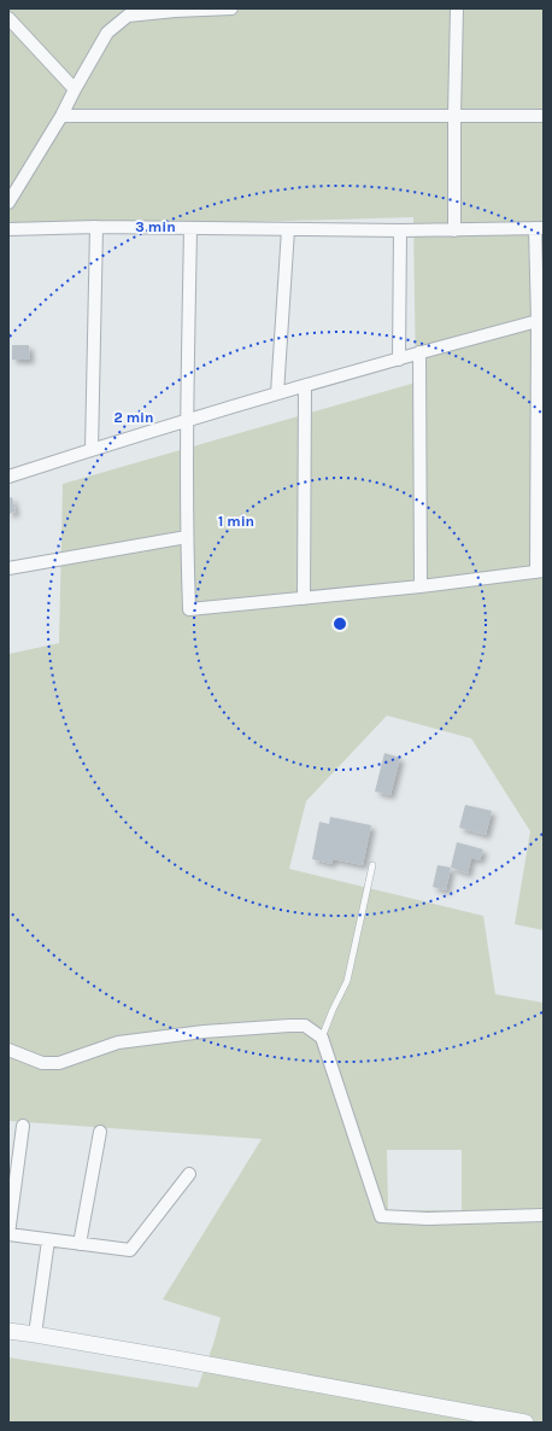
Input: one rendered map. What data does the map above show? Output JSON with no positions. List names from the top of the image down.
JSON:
{
  "rings": ["3 min", "2 min", "1 min"]
}
